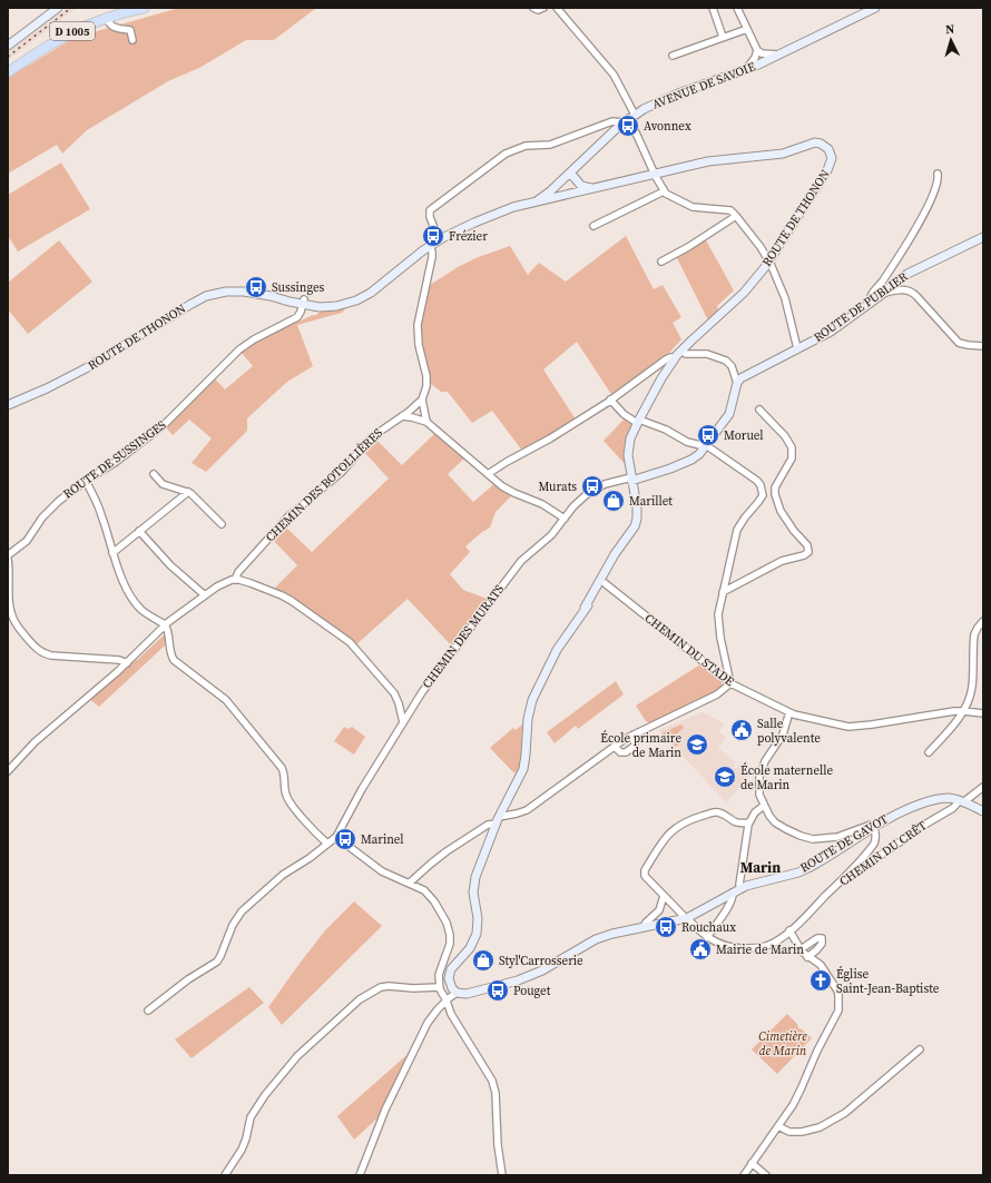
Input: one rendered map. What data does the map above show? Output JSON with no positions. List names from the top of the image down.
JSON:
{
  "streets": {
    "main road": ["D 1005"],
    "street": [
      "AVENUE DE SAVOIE",
      "ROUTE DE THONON",
      "ROUTE DE PUBLIER",
      "ROUTE DE SUSSINGES",
      "CHEMIN DES BOTOLLIÈRES",
      "CHEMIN DES MURATS",
      "CHEMIN DU STADE",
      "ROUTE DE GAVOT",
      "CHEMIN DU CRÊT"
    ]
  },
  "crossings": [
    ["AVENUE DE SAVOIE", "ROUTE DE THONON"],
    ["ROUTE DE THONON", "ROUTE DE SUSSINGES"],
    ["ROUTE DE THONON", "CHEMIN DES MURATS"],
    ["ROUTE DE THONON", "CHEMIN DU STADE"],
    ["ROUTE DE THONON", "ROUTE DE GAVOT"],
    ["ROUTE DE GAVOT", "CHEMIN DU CRÊT"]
  ],
  "districts": ["Marin"],
  "parks": ["Cimetière de Marin"],
  "places": {
    "bus stop": [
      "Avonnex",
      "Frézier",
      "Sussinges",
      "Moruel",
      "Murats",
      "Marinel",
      "Rouchaux",
      "Pouget"
    ],
    "shop": ["Marillet", "Styl'Carrosserie"],
    "public building": ["Salle polyvalente", "Mairie de Marin"],
    "school or university": ["École primaire de Marin", "École maternelle de Marin"],
    "church": ["Église Saint-Jean-Baptiste"]
  },
  "north": "top"
}
